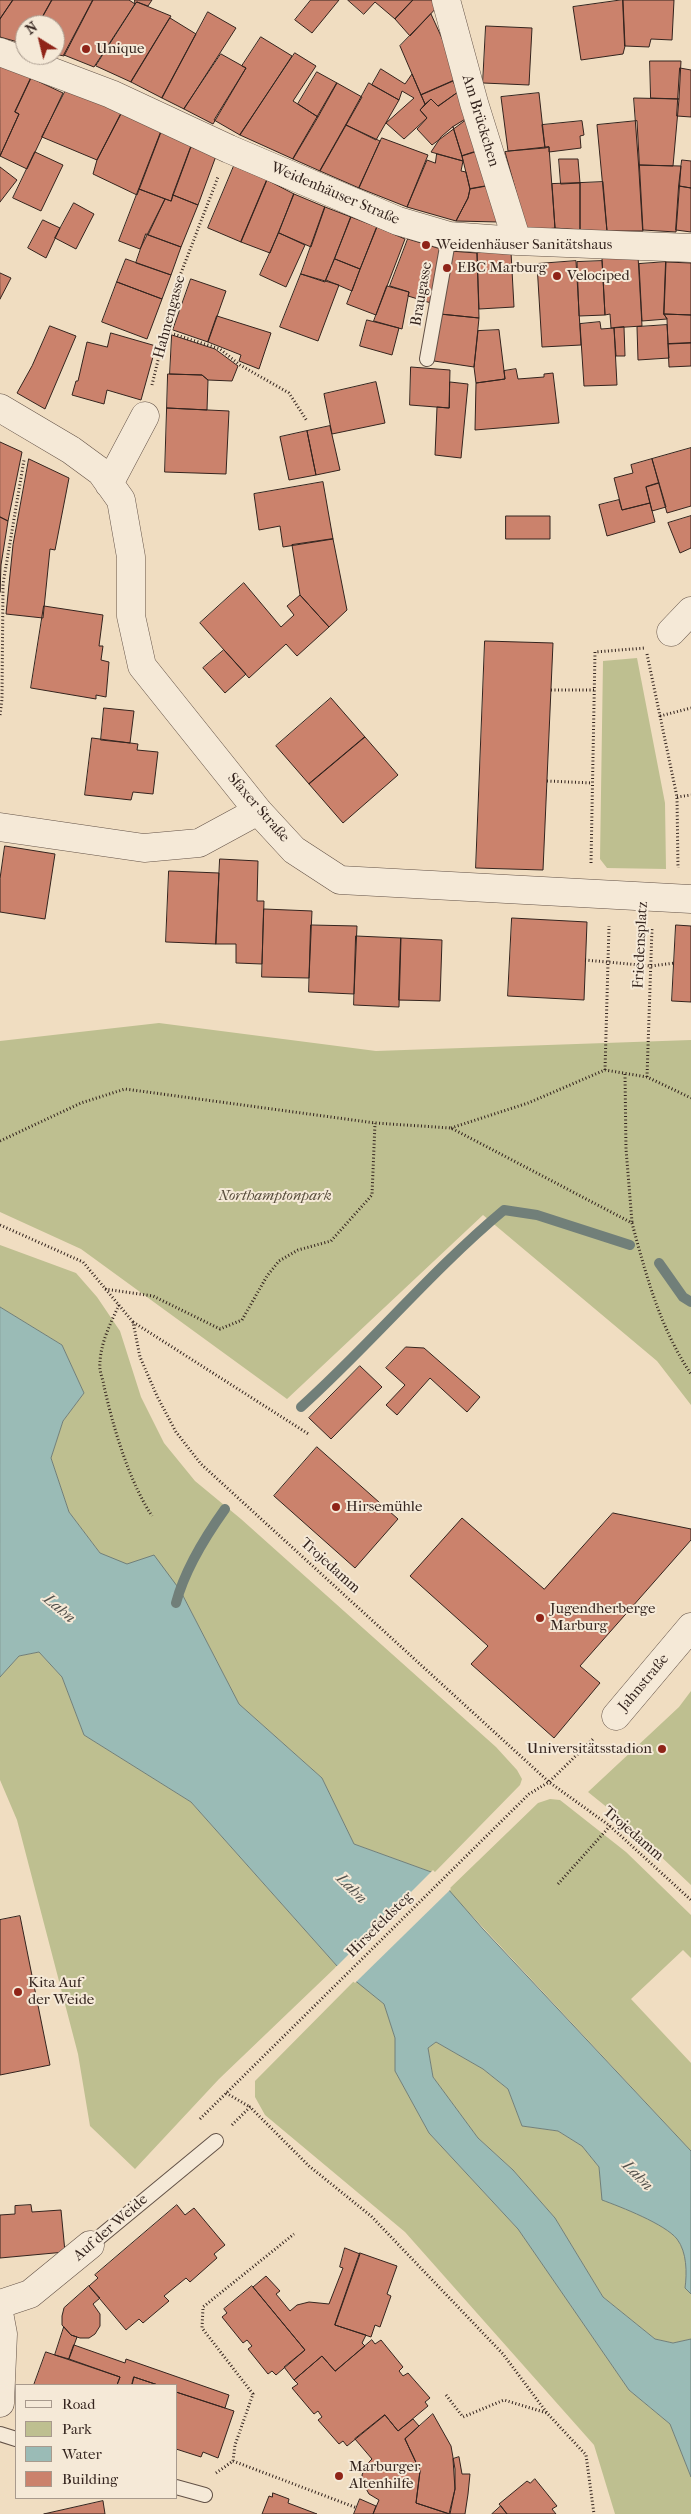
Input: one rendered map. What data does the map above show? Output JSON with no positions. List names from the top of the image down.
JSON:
{
  "streets": {
    "street": [
      "Am Brückchen",
      "Weidenhäuser Straße",
      "Sfaxer Straße",
      "Jahnstraße",
      "Auf der Weide"
    ],
    "lane": ["Braugasse"],
    "path": [
      "Hahnengasse",
      "Friedensplatz",
      "Trojedamm",
      "Hirsefeldsteg"
    ]
  },
  "crossings": [
    ["Am Brückchen", "Weidenhäuser Straße"],
    ["Weidenhäuser Straße", "Braugasse"],
    ["Weidenhäuser Straße", "Hahnengasse"],
    ["Sfaxer Straße", "Friedensplatz"],
    ["Trojedamm", "Hirsefeldsteg"],
    ["Jahnstraße", "Hirsefeldsteg"]
  ],
  "water": ["Lahn"],
  "parks": ["Northamptonpark"],
  "places": [
    "Unique",
    "Weidenhäuser Sanitätshaus",
    "EBC Marburg",
    "Velociped",
    "Hirsemühle",
    "Jugendherberge Marburg",
    "Universitätsstadion",
    "Kita Auf der Weide",
    "Marburger Altenhilfe"
  ],
  "legend": [
    "Road",
    "Park",
    "Water",
    "Building"
  ],
  "north": "top left"
}
